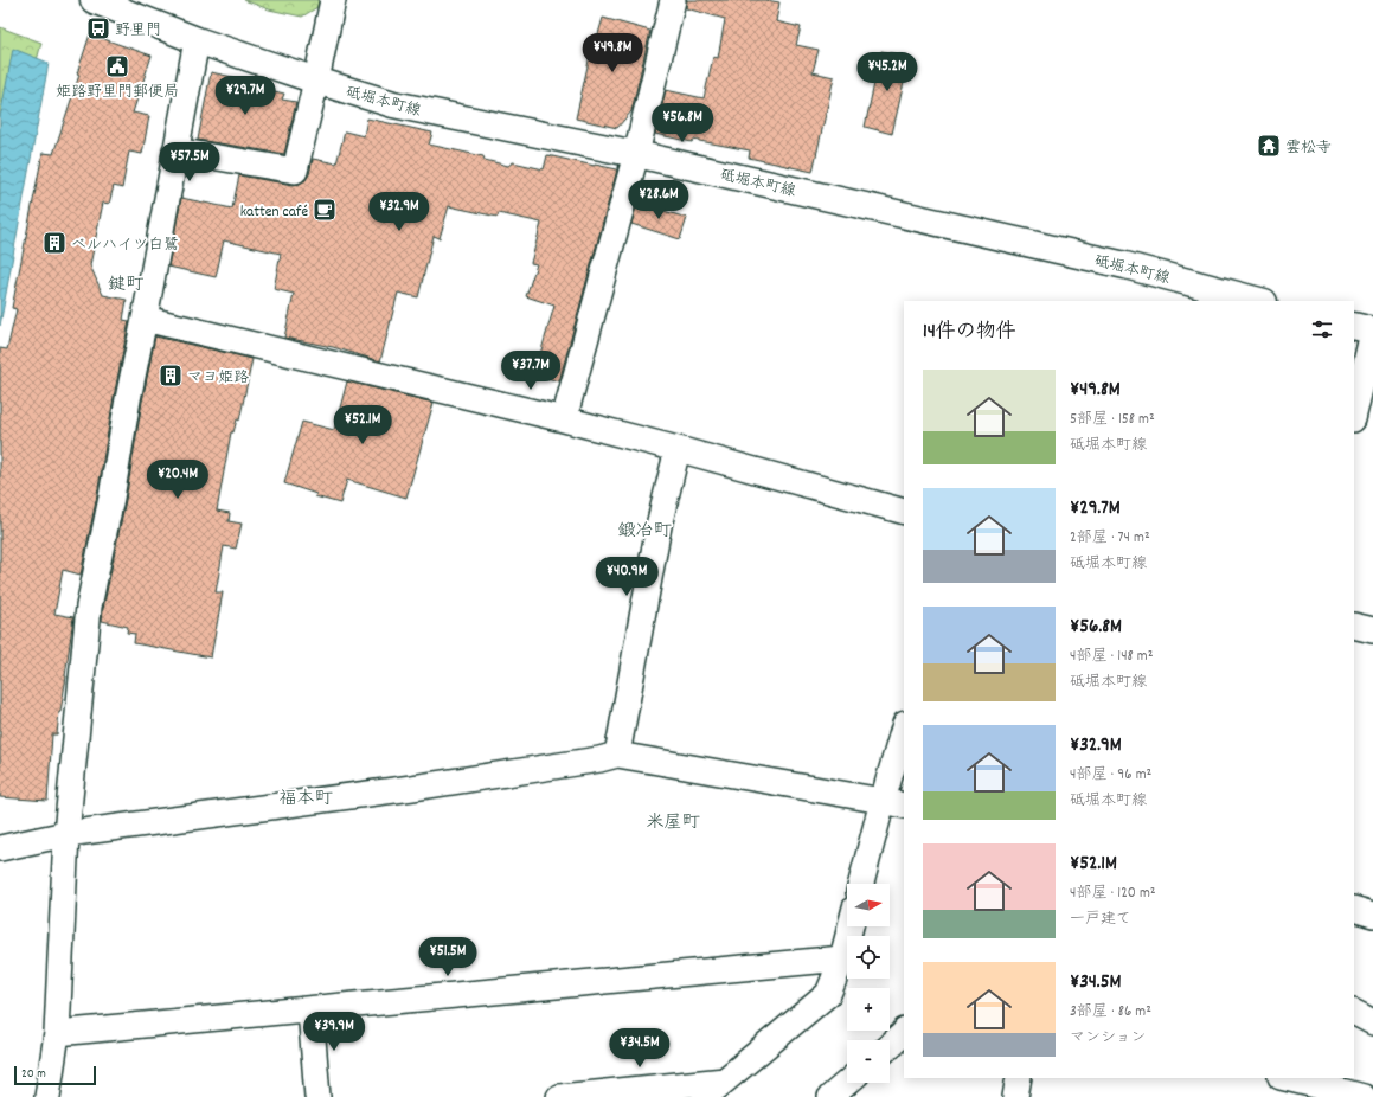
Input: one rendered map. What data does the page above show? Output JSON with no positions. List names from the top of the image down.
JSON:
{
  "streets": {
    "main road": ["砥堀本町線"]
  },
  "districts": [
    "鍵町",
    "鍛冶町",
    "福本町",
    "米屋町"
  ],
  "places": {
    "bus stop": ["野里門"],
    "public building": ["姫路野里門郵便局"],
    "temple": ["雲松寺"],
    "cafe": ["katten café"],
    "building": ["ベルハイツ白鷺", "マヨ姫路"]
  },
  "scale_bar": "20 m",
  "north": "right",
  "page": {
    "price": [
      "¥49.8M",
      "¥45.2M",
      "¥29.7M",
      "¥56.8M",
      "¥57.5M",
      "¥28.6M",
      "¥32.9M",
      "¥37.7M",
      "¥52.1M",
      "¥20.4M",
      "¥40.9M",
      "¥51.5M",
      "¥39.9M",
      "¥34.5M"
    ],
    "heading": "14件の物件",
    "list": [
      {
        "name": "¥49.8M",
        "note": "5部屋 · 158 m² · 砥堀本町線"
      },
      {
        "name": "¥29.7M",
        "note": "2部屋 · 74 m² · 砥堀本町線"
      },
      {
        "name": "¥56.8M",
        "note": "4部屋 · 148 m² · 砥堀本町線"
      },
      {
        "name": "¥32.9M",
        "note": "4部屋 · 96 m² · 砥堀本町線"
      },
      {
        "name": "¥52.1M",
        "note": "4部屋 · 120 m² · 一戸建て"
      },
      {
        "name": "¥34.5M",
        "note": "3部屋 · 86 m² · マンション"
      }
    ],
    "map_buttons": ["+", "−"],
    "scale": "20 m"
  }
}
